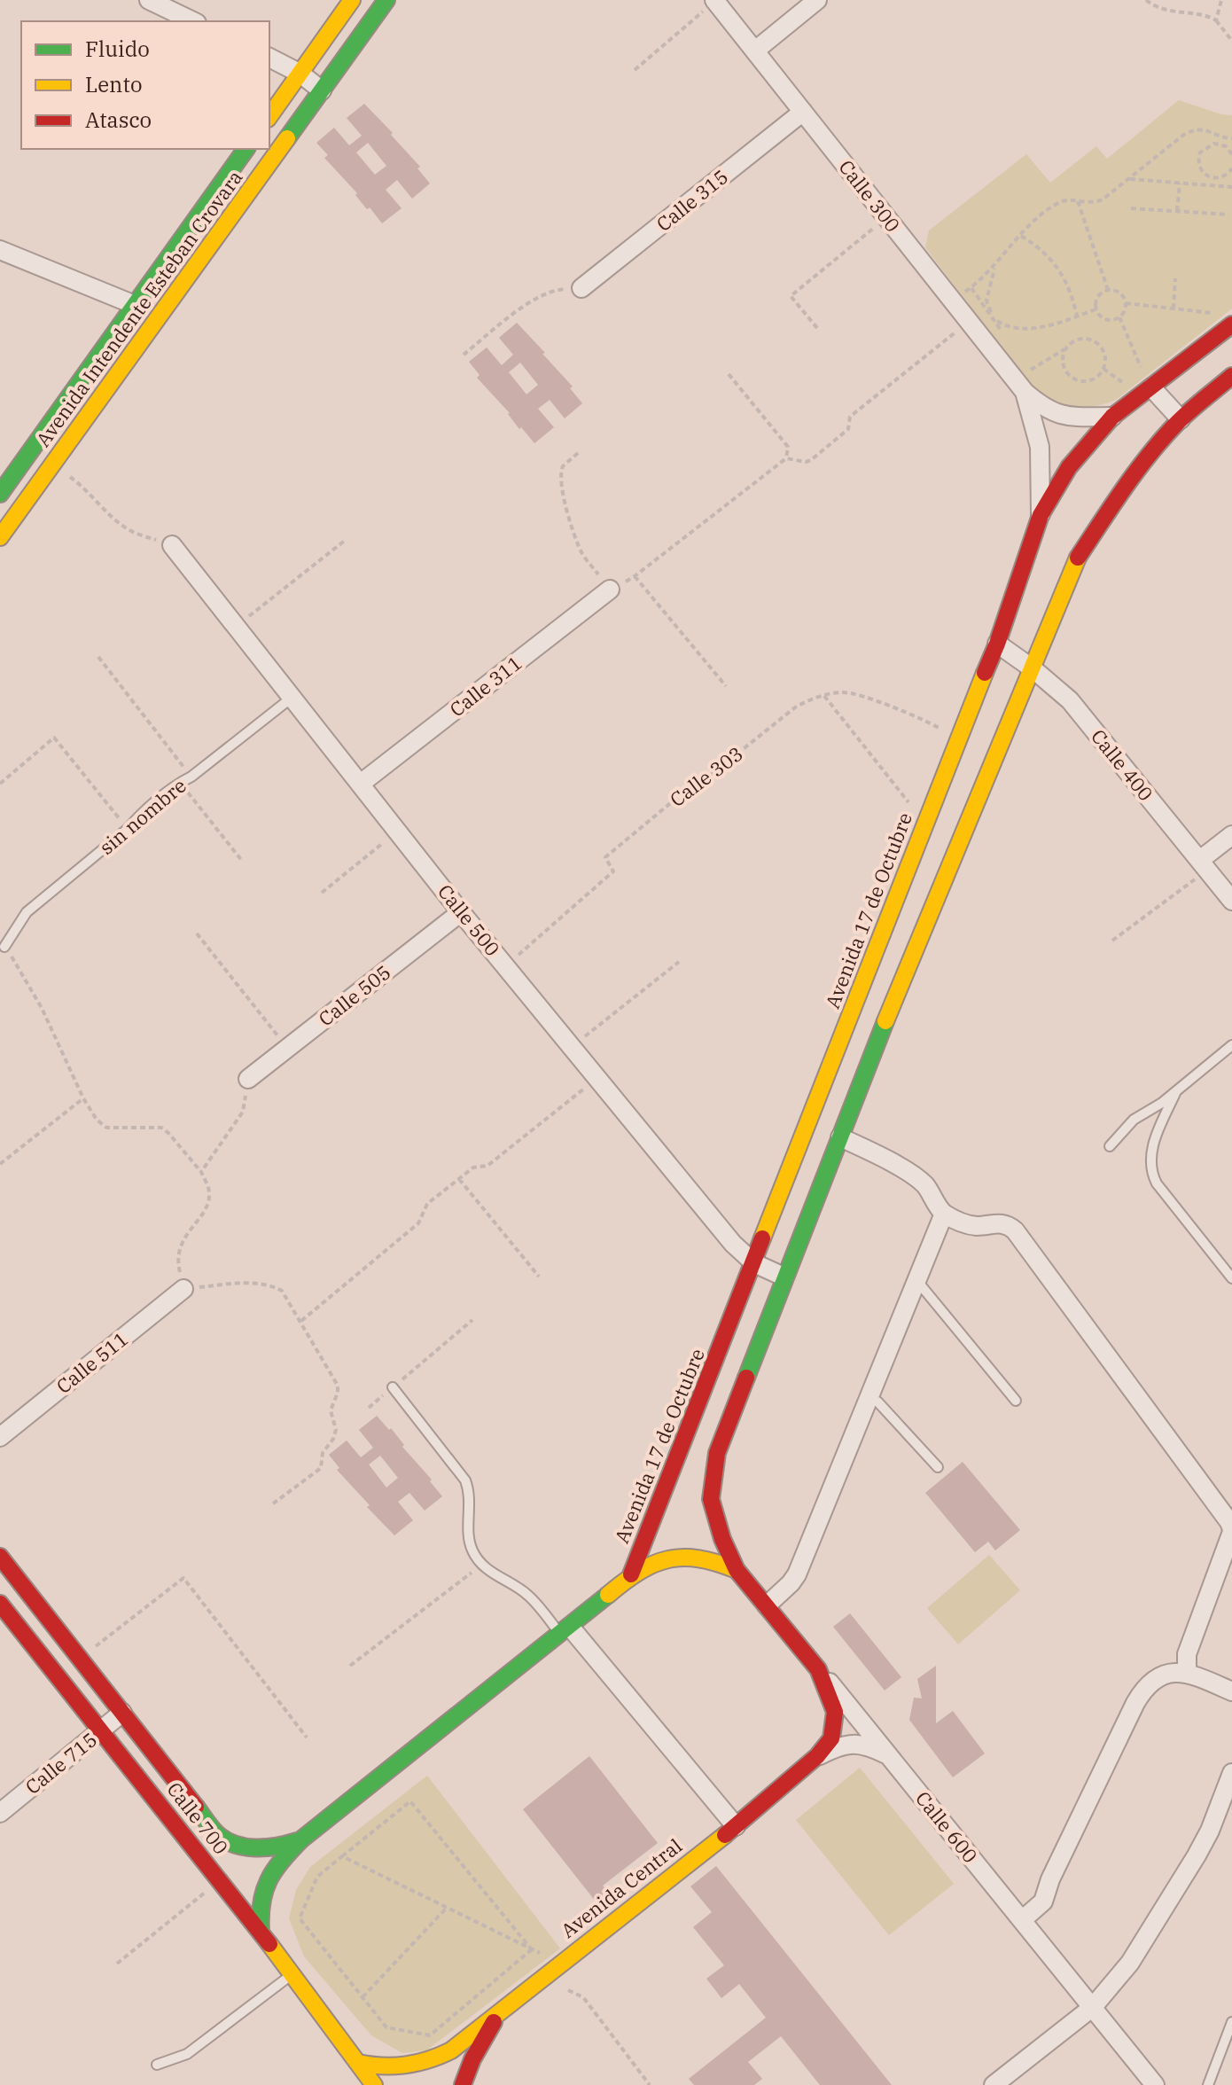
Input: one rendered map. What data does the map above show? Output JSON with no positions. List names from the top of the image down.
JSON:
{
  "streets": {
    "main road": [
      "Avenida Intendente Esteban Crovara",
      "Avenida 17 de Octubre",
      "Calle 700",
      "Calle 600",
      "Avenida Central"
    ],
    "street": [
      "Calle 300",
      "Calle 315",
      "Calle 311",
      "Calle 400",
      "Calle 500",
      "Calle 505",
      "Calle 511",
      "Calle 715"
    ],
    "lane": ["sin nombre"],
    "path": ["Calle 303"]
  },
  "crossings": [
    ["Calle 300", "Calle 315"],
    ["Calle 311", "Calle 500"],
    ["Calle 400", "Avenida 17 de Octubre"],
    ["Calle 303", "Avenida 17 de Octubre"],
    ["Calle 303", "Calle 500"],
    ["sin nombre", "Calle 500"],
    ["Avenida 17 de Octubre", "Calle 500"],
    ["Calle 500", "Calle 505"],
    ["Calle 715", "Calle 700"],
    ["Calle 700", "Avenida Central"],
    ["Calle 600", "Avenida Central"]
  ],
  "legend": ["Fluido", "Lento", "Atasco"]
}
